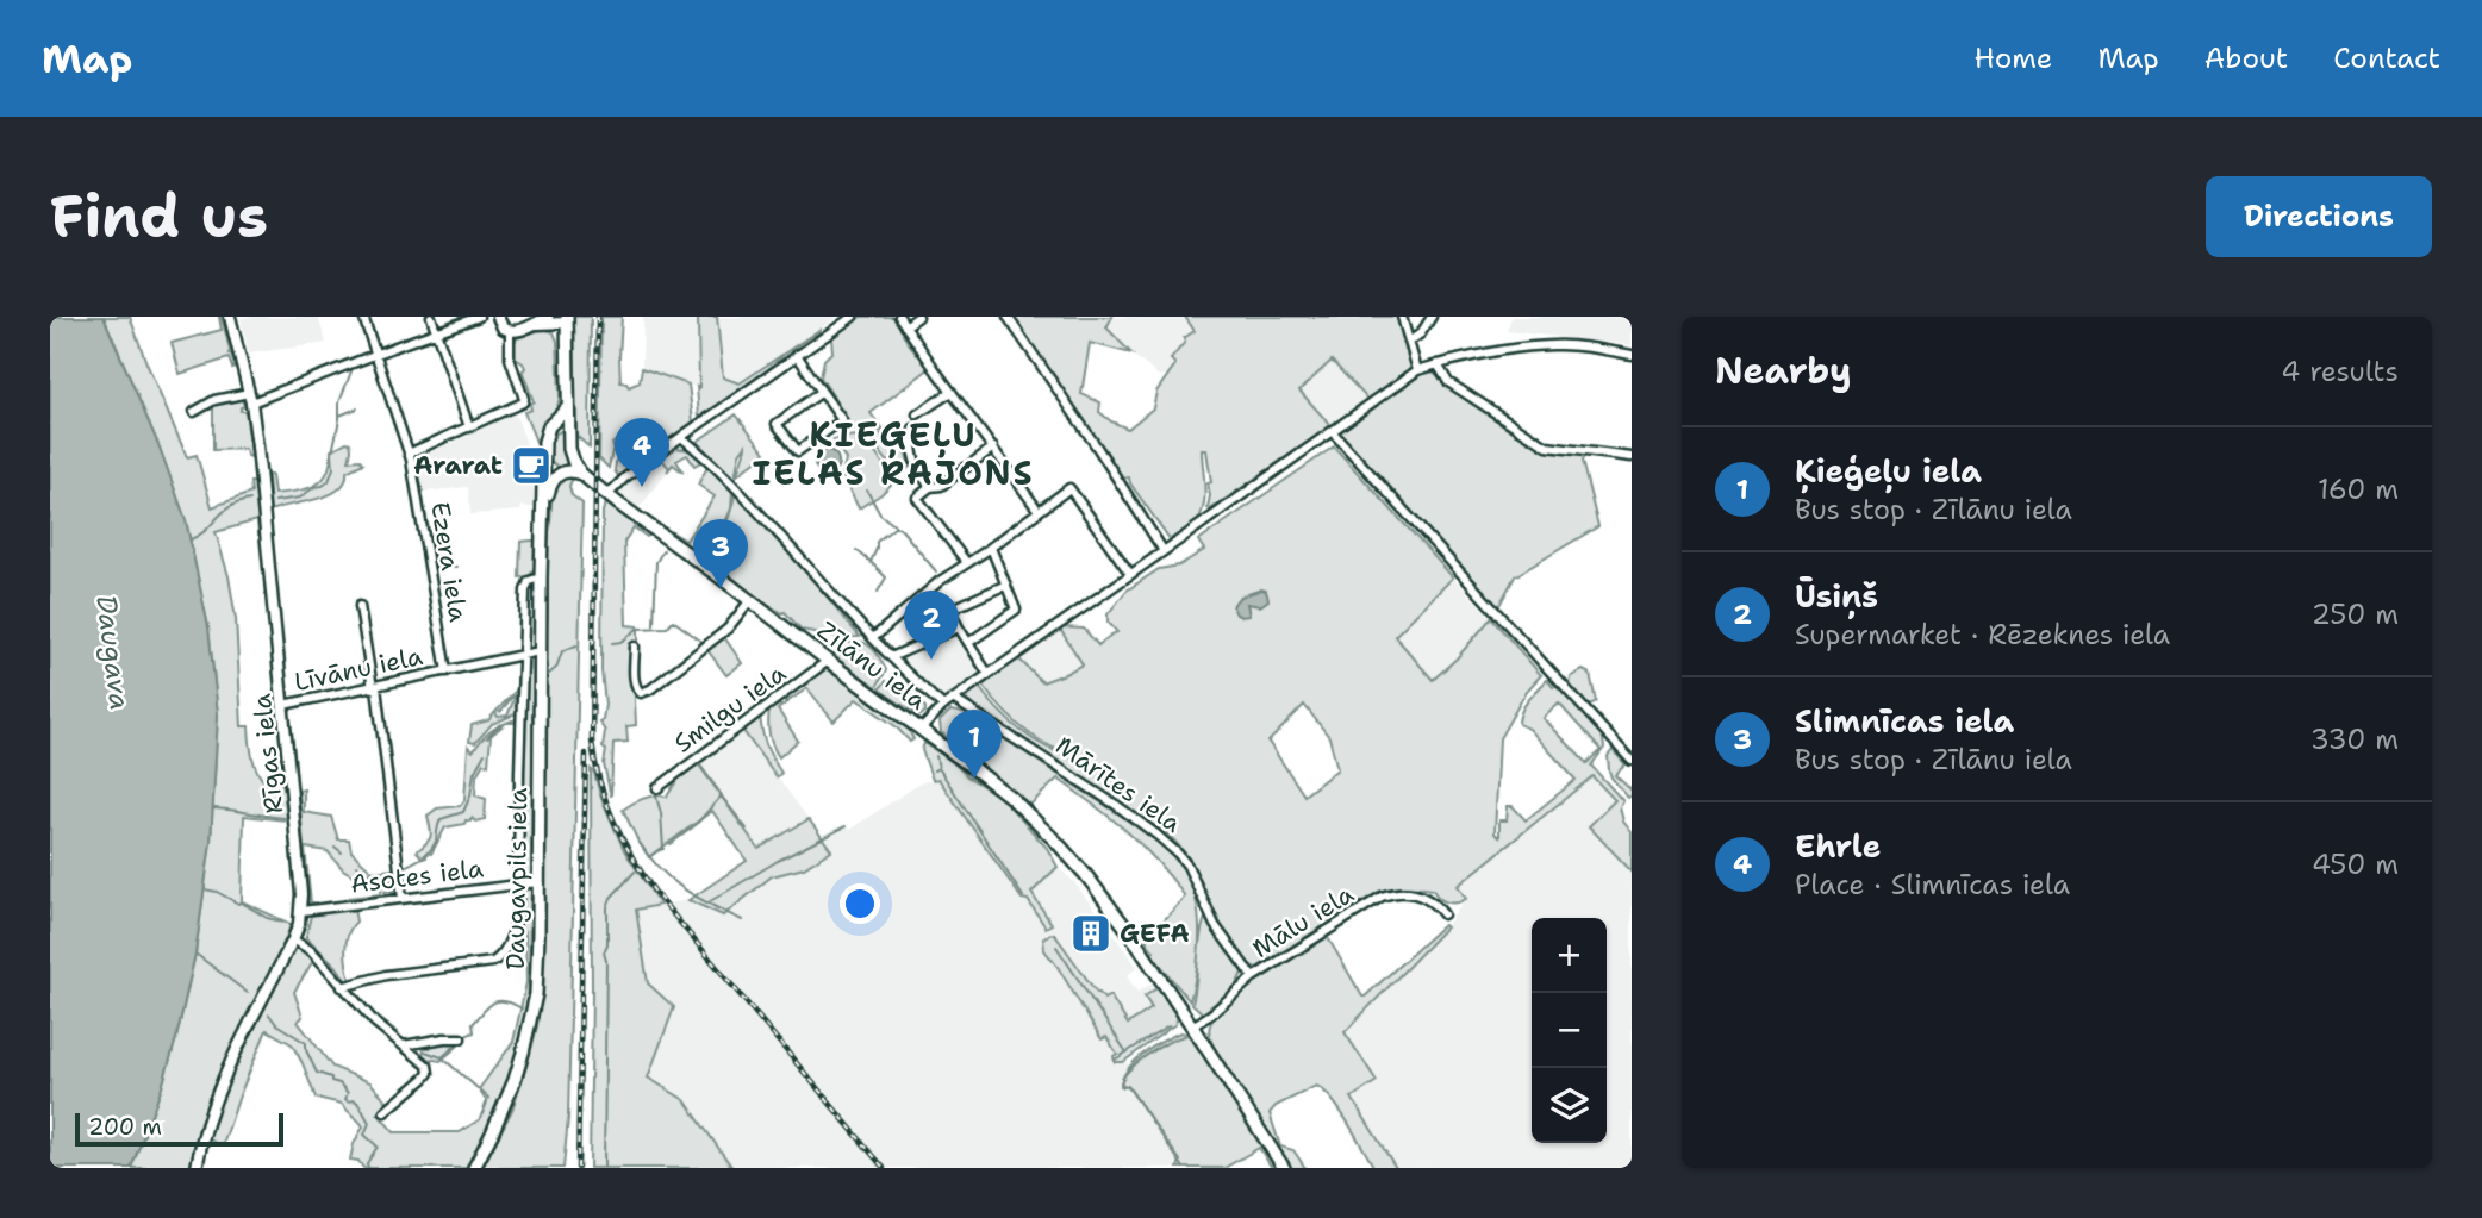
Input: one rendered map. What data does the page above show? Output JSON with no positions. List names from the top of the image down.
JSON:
{
  "streets": {
    "highway": ["Zīlānu iela", "Daugavpils iela"],
    "main road": ["Rīgas iela"],
    "street": [
      "Ezera iela",
      "Līvānu iela",
      "Smilgu iela",
      "Mārītes iela",
      "Asotes iela",
      "Mālu iela"
    ]
  },
  "crossings": [
    ["Ezera iela", "Līvānu iela"],
    ["Zīlānu iela", "Smilgu iela"],
    ["Zīlānu iela", "Mālu iela"],
    ["Līvānu iela", "Rīgas iela"],
    ["Līvānu iela", "Daugavpils iela"],
    ["Rīgas iela", "Asotes iela"],
    ["Mārītes iela", "Mālu iela"],
    ["Asotes iela", "Daugavpils iela"]
  ],
  "districts": ["ĶIEĢEĻU IELAS RAJONS"],
  "water": ["Daugava"],
  "places": {
    "cafe": ["Ararat"],
    "building": ["GEFA"]
  },
  "scale_bar": "200 m",
  "page": {
    "header": "Map",
    "nav": [
      "Home",
      "Map",
      "About",
      "Contact"
    ],
    "buttons": "Directions",
    "title": "Find us",
    "heading": ["Nearby", "4 results"],
    "pins": [
      "4",
      "3",
      "2",
      "1"
    ],
    "list": [
      {
        "mark": "1",
        "name": "Ķieģeļu iela",
        "note": "Bus stop · Zīlānu iela",
        "value": "160 m"
      },
      {
        "mark": "2",
        "name": "Ūsiņš",
        "note": "Supermarket · Rēzeknes iela",
        "value": "250 m"
      },
      {
        "mark": "3",
        "name": "Slimnīcas iela",
        "note": "Bus stop · Zīlānu iela",
        "value": "330 m"
      },
      {
        "mark": "4",
        "name": "Ehrle",
        "note": "Place · Slimnīcas iela",
        "value": "450 m"
      }
    ],
    "map_buttons": ["+", "−"],
    "scale": "200 m"
  }
}
